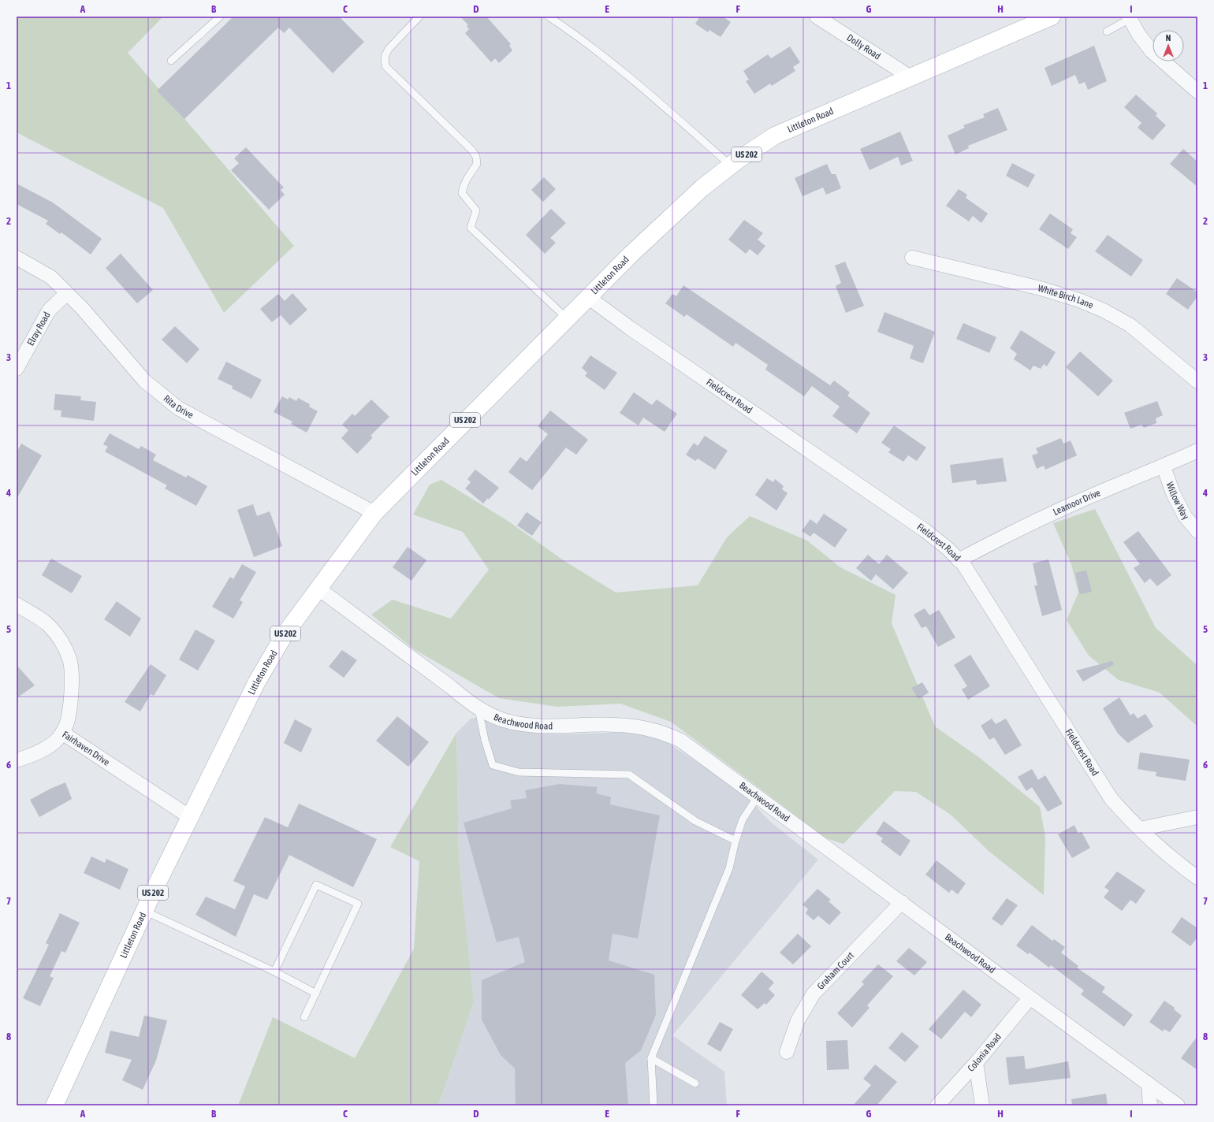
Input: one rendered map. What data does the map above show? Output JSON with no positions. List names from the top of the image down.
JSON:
{
  "streets": {
    "main road": ["Littleton Road", "US 202"],
    "street": [
      "Dolly Road",
      "White Birch Lane",
      "Elray Road",
      "Fieldcrest Road",
      "Rita Drive",
      "Willow Way",
      "Leamoor Drive",
      "Beachwood Road",
      "Fairhaven Drive",
      "Graham Court",
      "Colonia Road"
    ]
  },
  "crossings": [
    ["Dolly Road", "Littleton Road"],
    ["Littleton Road", "Fieldcrest Road"],
    ["Littleton Road", "Rita Drive"],
    ["Littleton Road", "Beachwood Road"],
    ["Littleton Road", "Fairhaven Drive"],
    ["Elray Road", "Rita Drive"],
    ["Fieldcrest Road", "Leamoor Drive"],
    ["Willow Way", "Leamoor Drive"],
    ["Beachwood Road", "Graham Court"],
    ["Beachwood Road", "Colonia Road"]
  ],
  "north": "top",
  "grid": {
    "columns": [
      "A",
      "B",
      "C",
      "D",
      "E",
      "F",
      "G",
      "H",
      "I"
    ],
    "rows": [
      "1",
      "2",
      "3",
      "4",
      "5",
      "6",
      "7",
      "8"
    ]
  }
}
